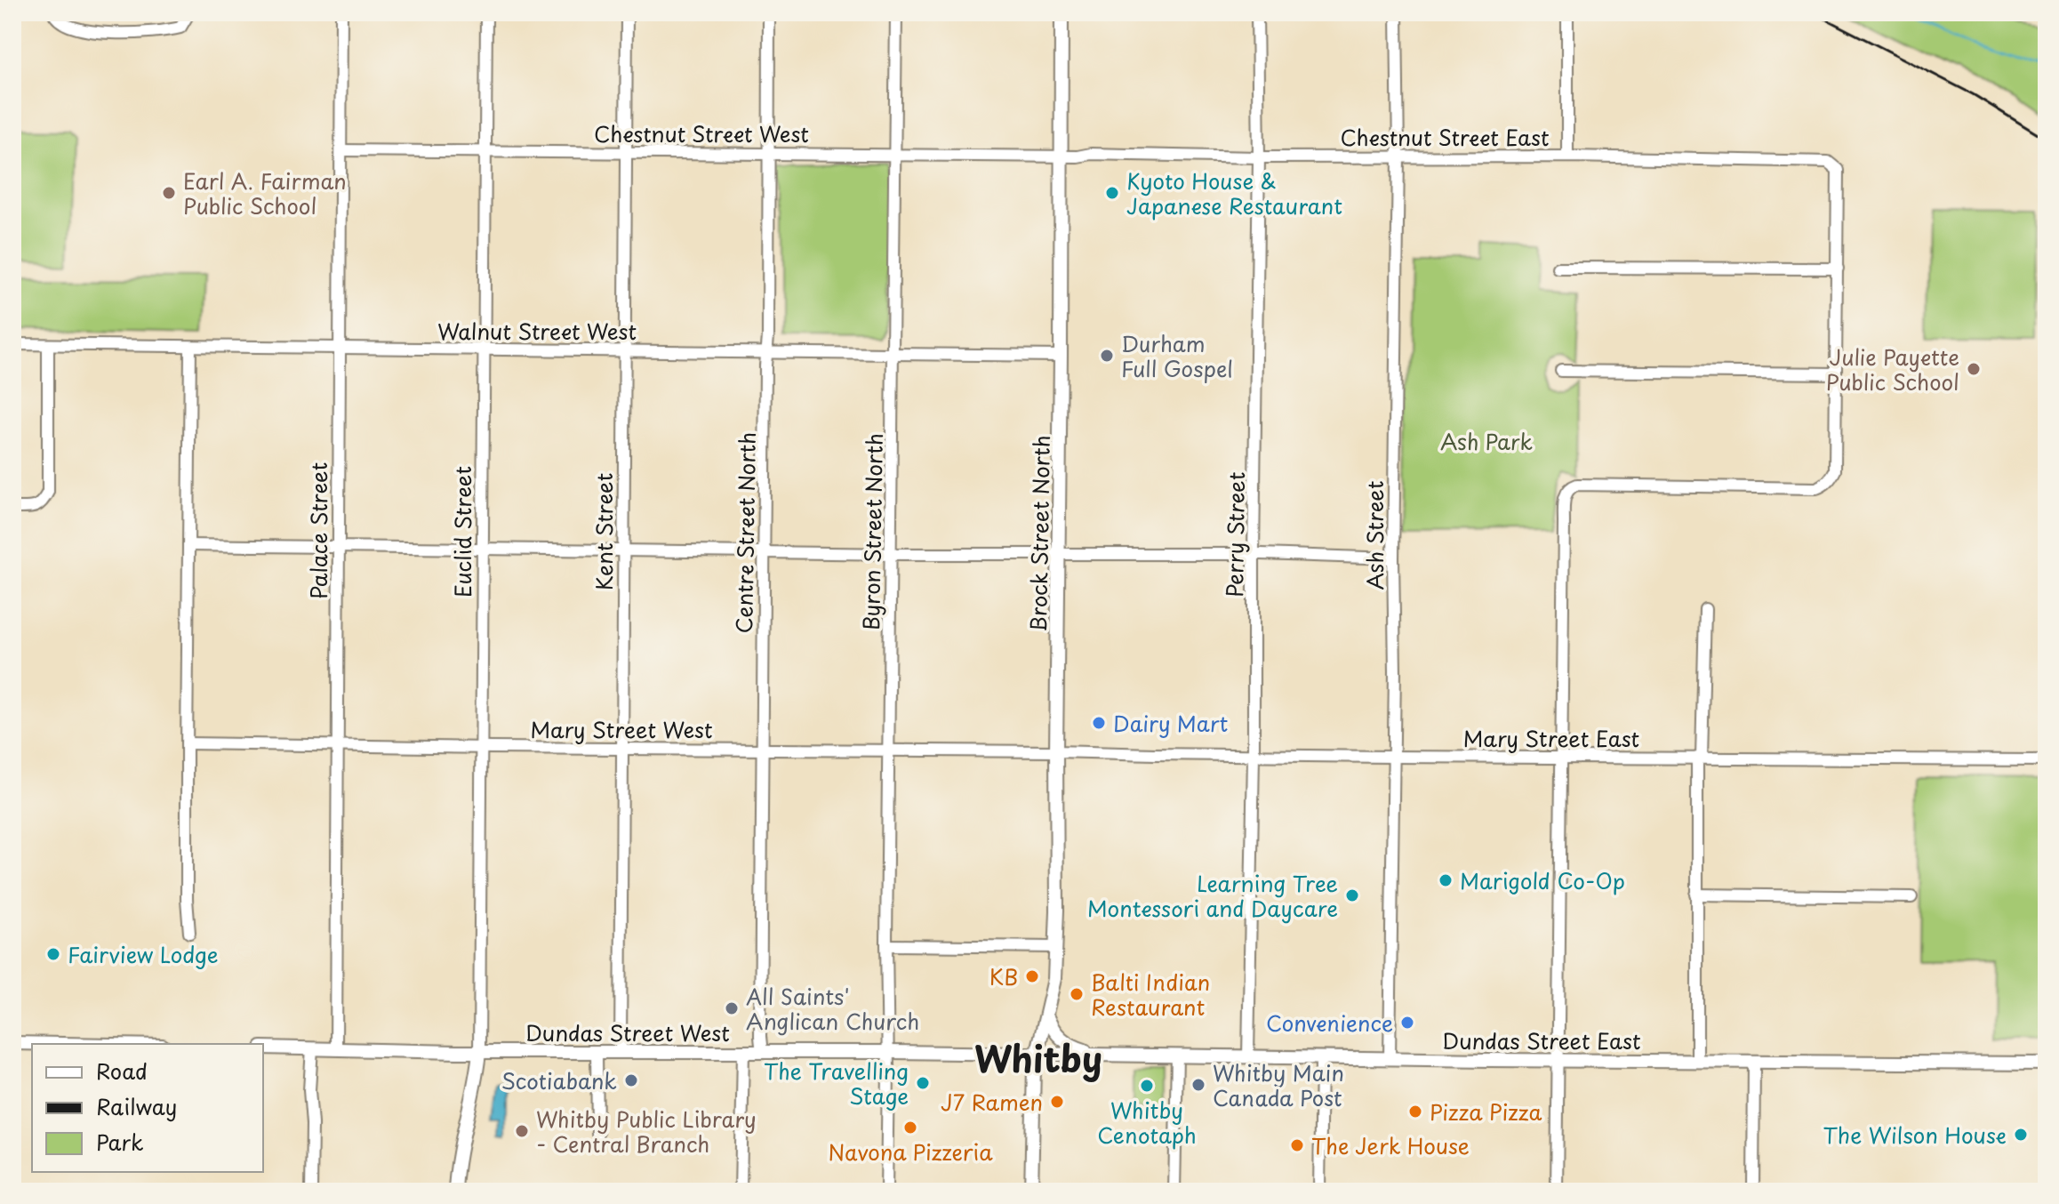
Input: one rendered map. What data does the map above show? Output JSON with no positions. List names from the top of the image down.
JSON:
{
  "streets": {
    "main road": ["Brock Street North", "Dundas Street West", "Dundas Street East"],
    "street": [
      "Chestnut Street West",
      "Chestnut Street East",
      "Walnut Street West",
      "Palace Street",
      "Euclid Street",
      "Kent Street",
      "Byron Street North",
      "Centre Street North",
      "Perry Street",
      "Ash Street",
      "Mary Street West",
      "Mary Street East"
    ]
  },
  "crossings": [
    ["Chestnut Street West", "Chestnut Street East"],
    ["Chestnut Street West", "Palace Street"],
    ["Chestnut Street West", "Euclid Street"],
    ["Chestnut Street West", "Kent Street"],
    ["Chestnut Street West", "Byron Street North"],
    ["Chestnut Street West", "Centre Street North"],
    ["Chestnut Street West", "Brock Street North"],
    ["Chestnut Street East", "Brock Street North"],
    ["Chestnut Street East", "Perry Street"],
    ["Chestnut Street East", "Ash Street"],
    ["Walnut Street West", "Palace Street"],
    ["Walnut Street West", "Euclid Street"],
    ["Walnut Street West", "Kent Street"],
    ["Walnut Street West", "Byron Street North"],
    ["Walnut Street West", "Centre Street North"],
    ["Walnut Street West", "Brock Street North"],
    ["Palace Street", "Mary Street West"],
    ["Palace Street", "Dundas Street West"],
    ["Euclid Street", "Mary Street West"],
    ["Euclid Street", "Dundas Street West"],
    ["Kent Street", "Mary Street West"],
    ["Kent Street", "Dundas Street West"],
    ["Byron Street North", "Mary Street West"],
    ["Byron Street North", "Dundas Street West"],
    ["Centre Street North", "Mary Street West"],
    ["Centre Street North", "Dundas Street West"],
    ["Brock Street North", "Mary Street West"],
    ["Brock Street North", "Mary Street East"],
    ["Brock Street North", "Dundas Street West"],
    ["Brock Street North", "Dundas Street East"],
    ["Perry Street", "Mary Street East"],
    ["Perry Street", "Dundas Street East"],
    ["Ash Street", "Mary Street East"],
    ["Ash Street", "Dundas Street East"],
    ["Mary Street West", "Mary Street East"],
    ["Dundas Street West", "Dundas Street East"]
  ],
  "districts": ["Whitby"],
  "parks": ["Ash Park"],
  "places": [
    "Earl A. Fairman Public School",
    "Kyoto House & Japanese Restaurant",
    "Durham Full Gospel",
    "Julie Payette Public School",
    "Dairy Mart",
    "Marigold Co-Op",
    "Learning Tree Montessori and Daycare",
    "Fairview Lodge",
    "KB",
    "Balti Indian Restaurant",
    "All Saints' Anglican Church",
    "Convenience",
    "Scotiabank",
    "The Travelling Stage",
    "Whitby Main Canada Post",
    "Whitby Cenotaph",
    "J7 Ramen",
    "Pizza Pizza",
    "Navona Pizzeria",
    "Whitby Public Library - Central Branch",
    "The Wilson House",
    "The Jerk House"
  ],
  "legend": ["Road", "Railway", "Park"]
}
